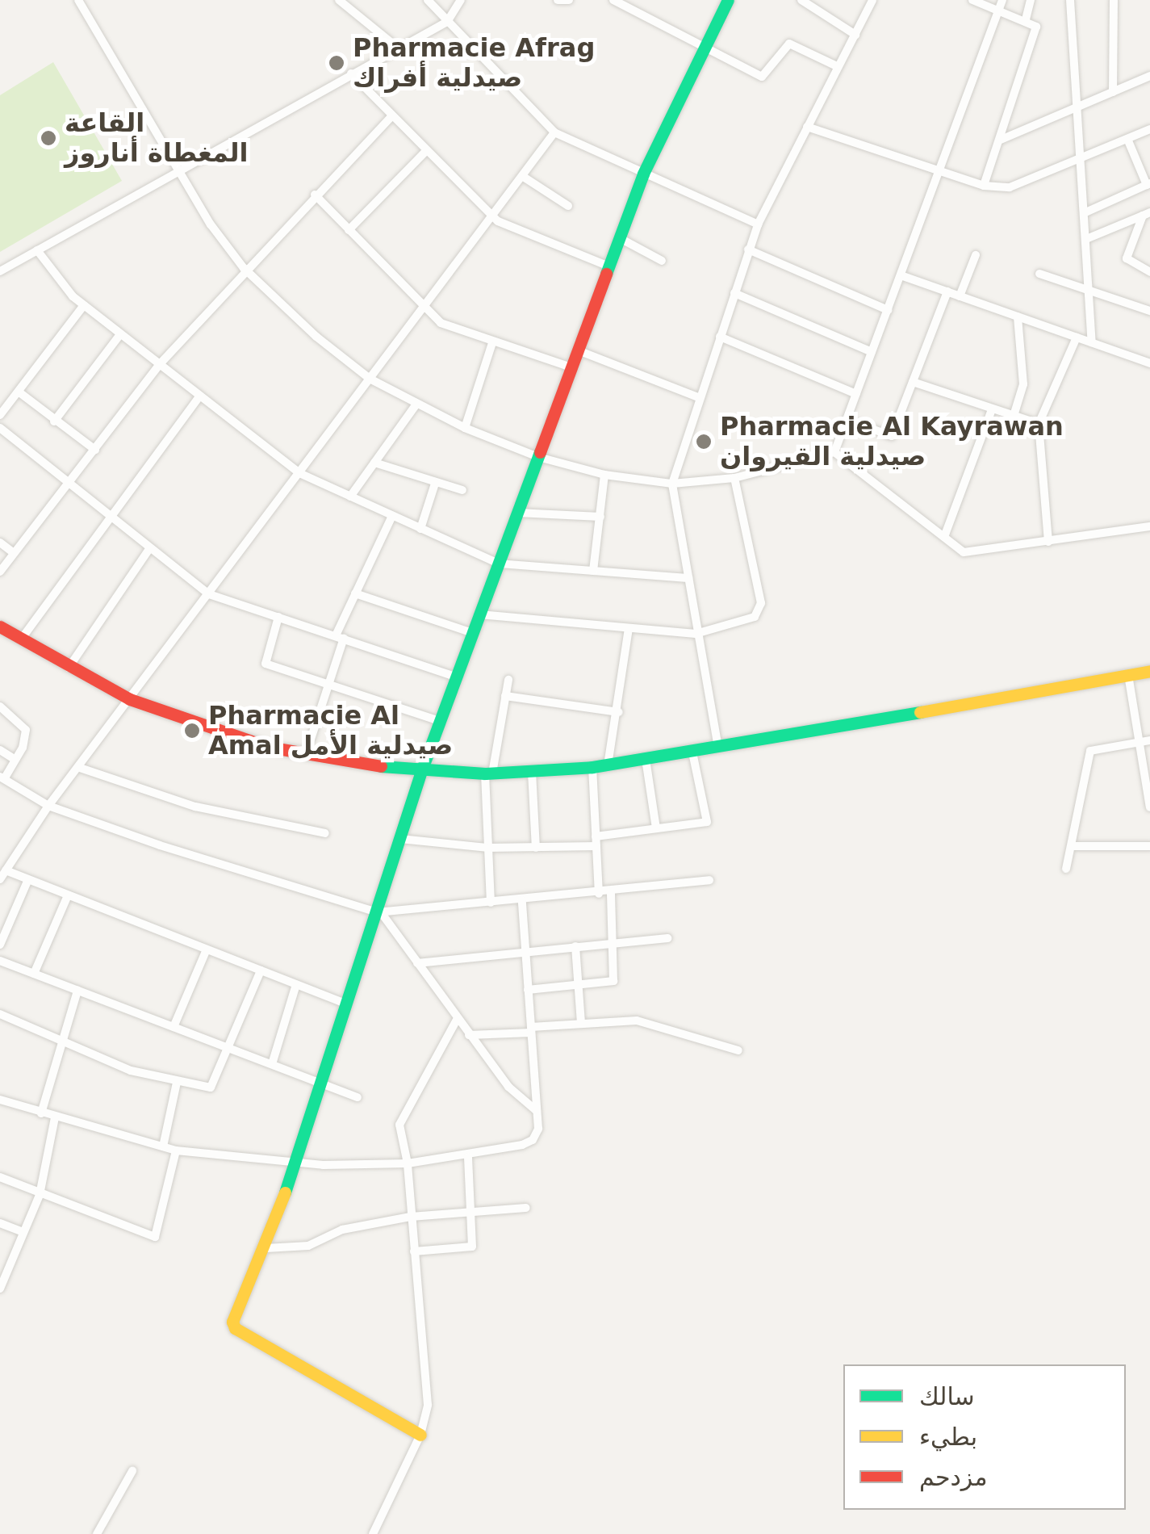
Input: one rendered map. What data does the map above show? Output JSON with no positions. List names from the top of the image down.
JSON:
{
  "places": [
    "Pharmacie Afrag صيدلية أفراك",
    "القاعة المغطاة أناروز",
    "Pharmacie Al Kayrawan صيدلية القيروان",
    "Pharmacie Al Amal صيدلية الأمل"
  ],
  "legend": ["سالك", "بطيء", "مزدحم"]
}
